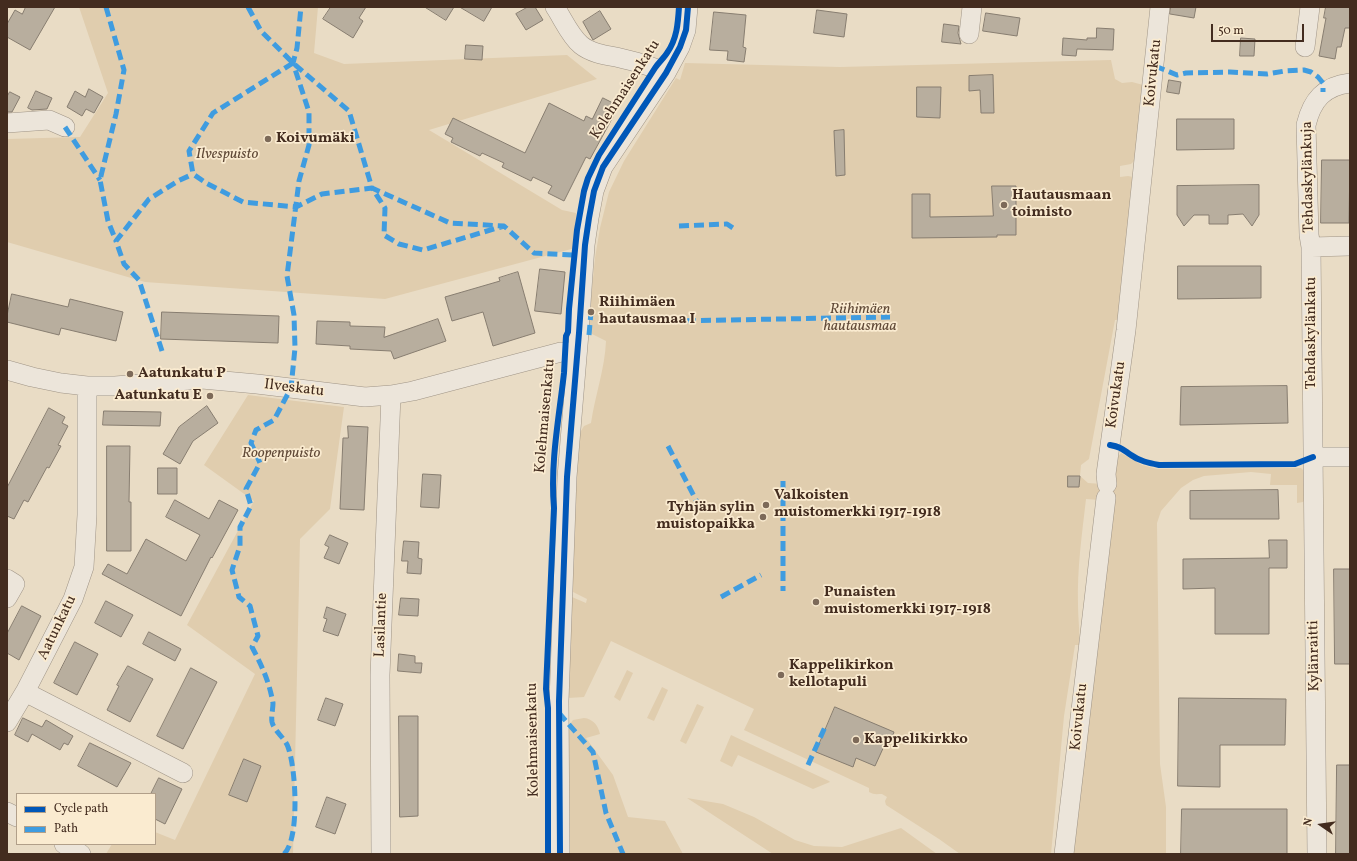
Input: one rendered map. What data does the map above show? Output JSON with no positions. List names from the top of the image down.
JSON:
{
  "streets": {
    "street": [
      "Koivukatu",
      "Kolehmaisenkatu",
      "Tehdaskylänkuja",
      "Tehdaskylänkatu",
      "Ilveskatu",
      "Lasilantie",
      "Aatunkatu",
      "Kylänraitti"
    ]
  },
  "crossings": [
    ["Kolehmaisenkatu", "Ilveskatu"],
    ["Tehdaskylänkuja", "Tehdaskylänkatu"],
    ["Tehdaskylänkatu", "Kylänraitti"],
    ["Ilveskatu", "Lasilantie"],
    ["Ilveskatu", "Aatunkatu"]
  ],
  "parks": ["Ilvespuisto", "Riihimäen hautausmaa", "Roopenpuisto"],
  "places": [
    "Koivumäki",
    "Hautausmaan toimisto",
    "Riihimäen hautausmaa I",
    "Aatunkatu P",
    "Aatunkatu E",
    "Valkoisten muistomerkki 1917-1918",
    "Tyhjän sylin muistopaikka",
    "Punaisten muistomerkki 1917-1918",
    "Kappelikirkon kellotapuli",
    "Kappelikirkko"
  ],
  "legend": ["Cycle path", "Path"],
  "scale_bar": "50 m",
  "north": "left"
}
